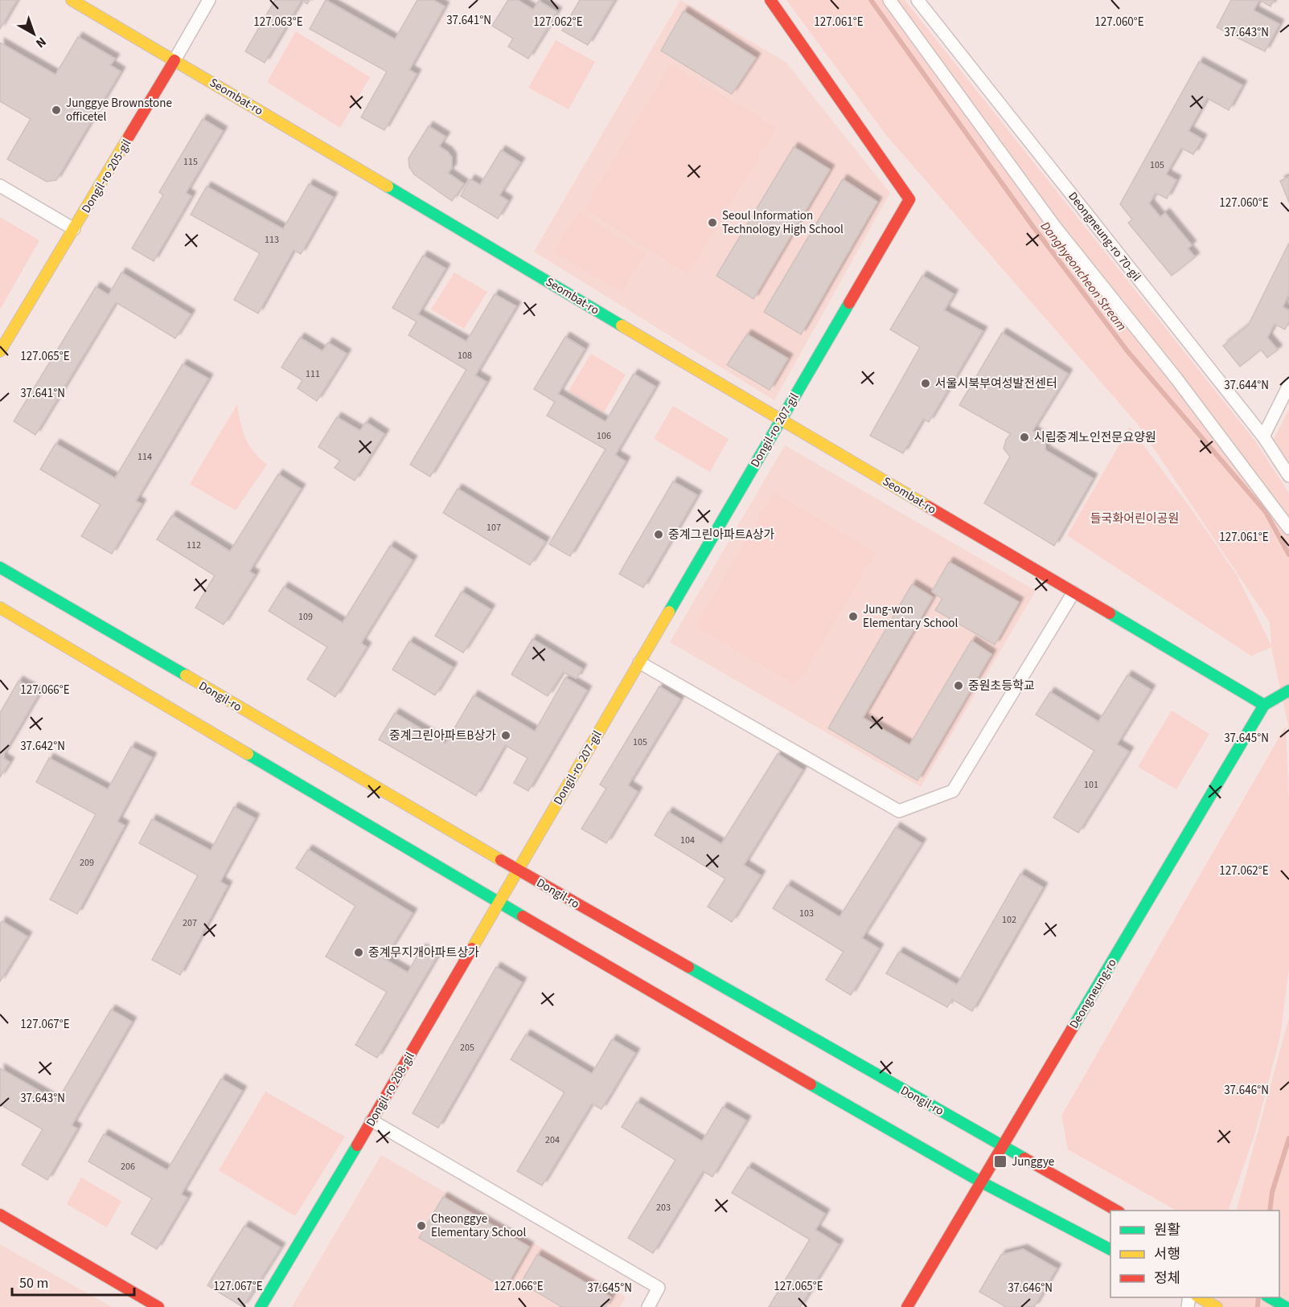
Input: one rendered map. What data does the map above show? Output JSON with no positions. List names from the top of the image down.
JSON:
{
  "streets": {
    "main road": [
      "Seombat-ro",
      "Dongil-ro 205-gil",
      "Dongil-ro 207-gil",
      "Dongil-ro",
      "Deongneung-ro",
      "Dongil-ro 208-gil"
    ],
    "street": ["Deongneung-ro 70-gil"]
  },
  "crossings": [
    ["Seombat-ro", "Dongil-ro 205-gil"],
    ["Seombat-ro", "Dongil-ro 207-gil"],
    ["Seombat-ro", "Deongneung-ro"],
    ["Dongil-ro 207-gil", "Dongil-ro"],
    ["Dongil-ro 207-gil", "Dongil-ro 208-gil"],
    ["Dongil-ro", "Deongneung-ro"],
    ["Dongil-ro", "Dongil-ro 208-gil"]
  ],
  "water": ["Danghyeoncheon Stream"],
  "parks": ["들국화어린이공원"],
  "places": {
    "other": [
      "Junggye Brownstone officetel",
      "Seoul Information Technology High School",
      "서울시북부여성발전센터",
      "시립중계노인전문요양원",
      "중계그린아파트A상가",
      "Jung-won Elementary School",
      "중원초등학교",
      "중계그린아파트B상가",
      "중계무지개아파트상가",
      "Cheonggye Elementary School"
    ],
    "transit": ["Junggye"]
  },
  "house_numbers": [
    "115",
    "105",
    "113",
    "108",
    "111",
    "106",
    "114",
    "107",
    "112",
    "109",
    "105",
    "101",
    "104",
    "209",
    "103",
    "102",
    "207",
    "205",
    "204",
    "206",
    "203"
  ],
  "legend": ["원활", "서행", "정체"],
  "scale_bar": "50 m",
  "north": "bottom right",
  "coordinates": [
    "37.641°N",
    "127.063°E",
    "127.062°E",
    "127.061°E",
    "127.060°E",
    "37.643°N",
    "127.065°E",
    "37.644°N",
    "127.066°E",
    "37.645°N",
    "37.642°N",
    "127.067°E",
    "37.646°N"
  ]
}
